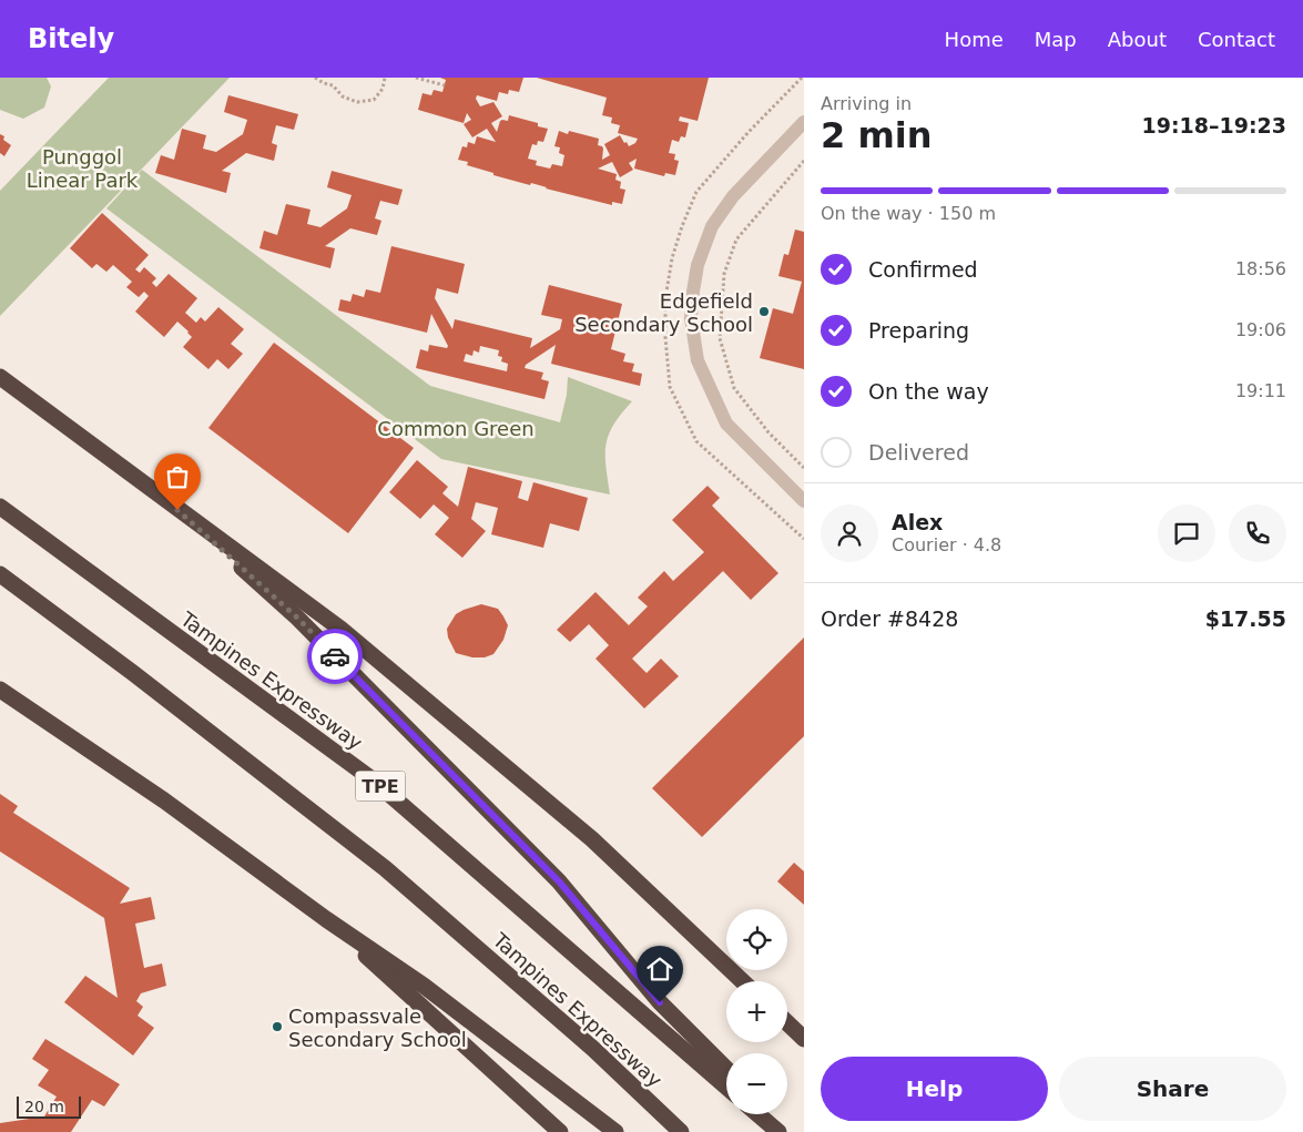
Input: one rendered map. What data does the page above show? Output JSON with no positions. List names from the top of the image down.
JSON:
{
  "streets": {
    "highway": ["Tampines Expressway", "TPE"]
  },
  "parks": ["Punggol Linear Park", "Common Green"],
  "places": ["Edgefield Secondary School", "Compassvale Secondary School"],
  "scale_bar": "20 m",
  "page": {
    "header": "Bitely",
    "nav": [
      "Home",
      "Map",
      "About",
      "Contact"
    ],
    "heading": ["2 min", "Arriving in", "19:18–19:23"],
    "panel": [
      "Alex",
      "Courier · 4.8",
      "Order #8428",
      "$17.55"
    ],
    "bar": "On the way · 150 m",
    "list": [
      ["Confirmed", "18:56"],
      ["Preparing", "19:06"],
      ["On the way", "19:11"],
      "Delivered"
    ],
    "map_buttons": ["+", "−"],
    "buttons": ["Help", "Share"],
    "scale": "20 m"
  }
}
